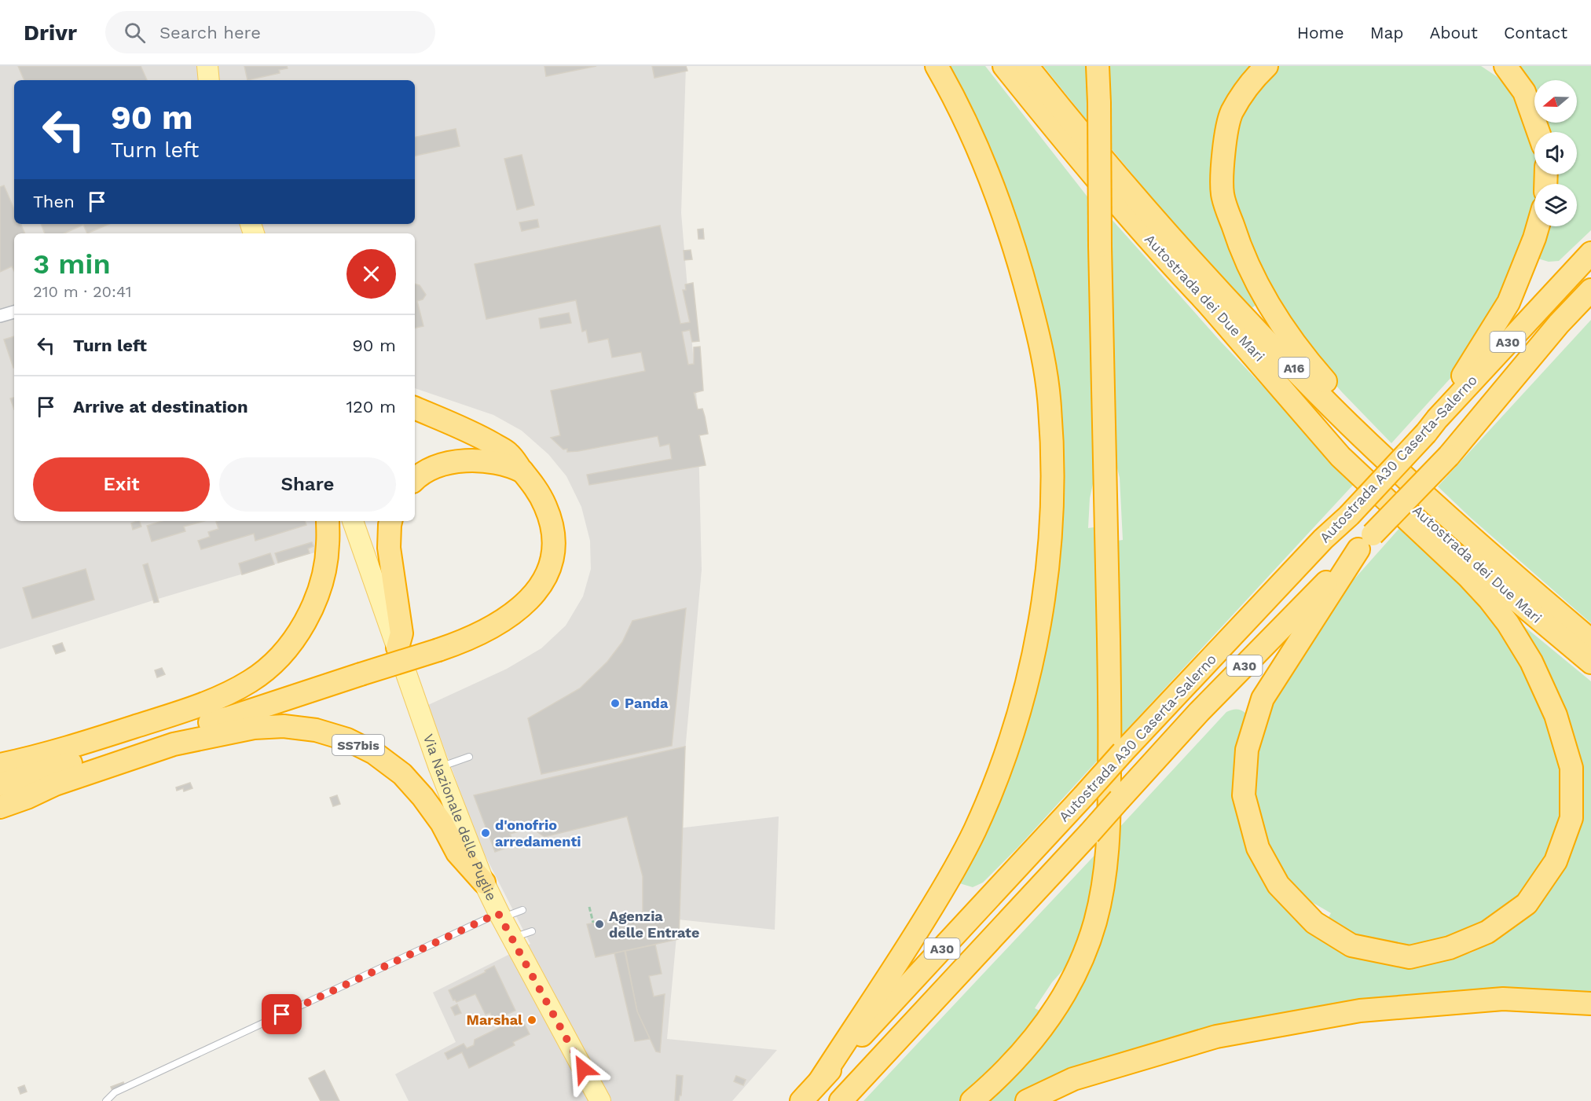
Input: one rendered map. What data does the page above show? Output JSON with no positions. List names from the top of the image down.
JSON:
{
  "streets": {
    "highway": [
      "Autostrada dei Due Mari",
      "A30",
      "A16",
      "Autostrada A30 Caserta-Salerno",
      "SS7bis"
    ],
    "main road": ["Via Nazionale delle Puglie"]
  },
  "crossings": [
    ["SS7bis", "Via Nazionale delle Puglie"]
  ],
  "places": [
    "Panda",
    "d'onofrio arredamenti",
    "Agenzia delle Entrate",
    "Marshal"
  ],
  "north": "left",
  "page": {
    "header": "Drivr",
    "search": "Search here",
    "nav": [
      "Home",
      "Map",
      "About",
      "Contact"
    ],
    "turn": ["90 m", "Turn left"],
    "then": "Then",
    "heading": ["3 min", "210 m · 20:41"],
    "list": [
      {
        "name": "Turn left",
        "value": "90 m"
      },
      {
        "name": "Arrive at destination",
        "value": "120 m"
      }
    ],
    "buttons": ["Exit", "Share"]
  }
}
